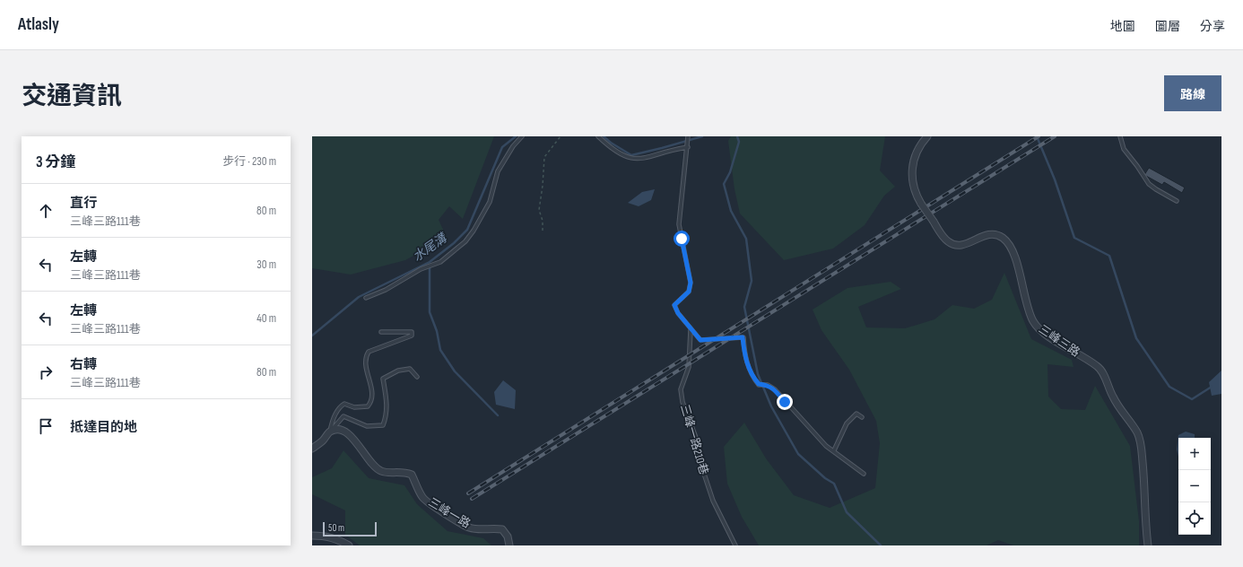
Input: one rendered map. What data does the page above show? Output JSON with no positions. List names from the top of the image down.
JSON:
{
  "streets": {
    "street": ["三峰三路", "三峰一路"],
    "lane": ["三峰一路210巷"]
  },
  "water": ["水尾溝"],
  "scale_bar": "50 m",
  "page": {
    "header": "Atlasly",
    "nav": ["地圖", "圖層", "分享"],
    "title": "交通資訊",
    "buttons": "路線",
    "heading": ["3 分鐘", "步行 · 230 m"],
    "list": [
      ["直行", "三峰三路111巷", "80 m"],
      ["左轉", "三峰三路111巷", "30 m"],
      ["左轉", "三峰三路111巷", "40 m"],
      ["右轉", "三峰三路111巷", "80 m"],
      "抵達目的地"
    ],
    "map_buttons": ["+", "−"],
    "scale": "50 m"
  }
}
